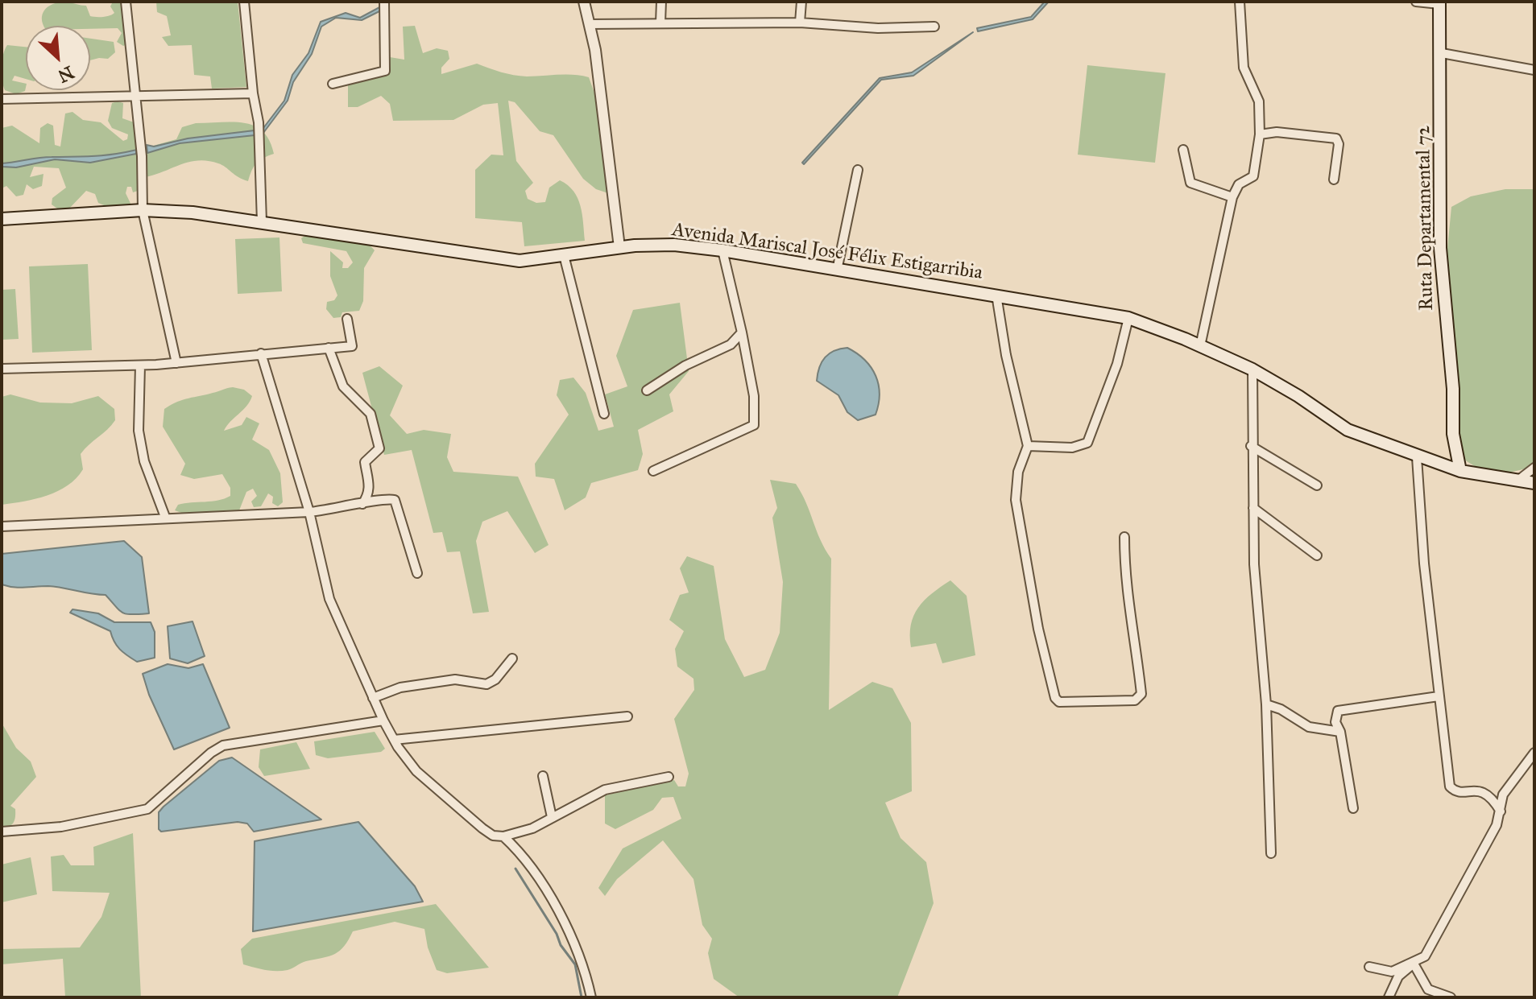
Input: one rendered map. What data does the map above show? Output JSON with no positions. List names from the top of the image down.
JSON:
{
  "streets": {
    "main road": ["Ruta Departamental 72", "Avenida Mariscal José Félix Estigarribia"]
  },
  "crossings": [
    ["Ruta Departamental 72", "Avenida Mariscal José Félix Estigarribia"]
  ],
  "north": "bottom right"
}
